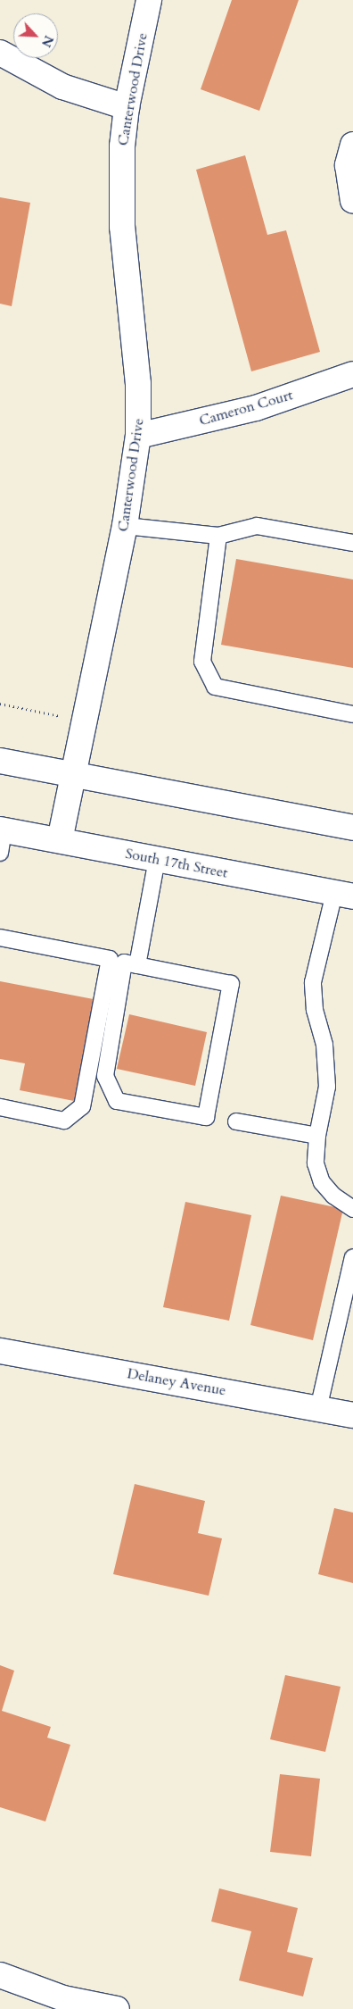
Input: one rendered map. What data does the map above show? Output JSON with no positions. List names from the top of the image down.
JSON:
{
  "streets": {
    "street": [
      "Canterwood Drive",
      "Cameron Court",
      "South 17th Street",
      "Delaney Avenue"
    ]
  },
  "crossings": [
    ["Canterwood Drive", "Cameron Court"],
    ["Canterwood Drive", "South 17th Street"]
  ],
  "north": "bottom right"
}
